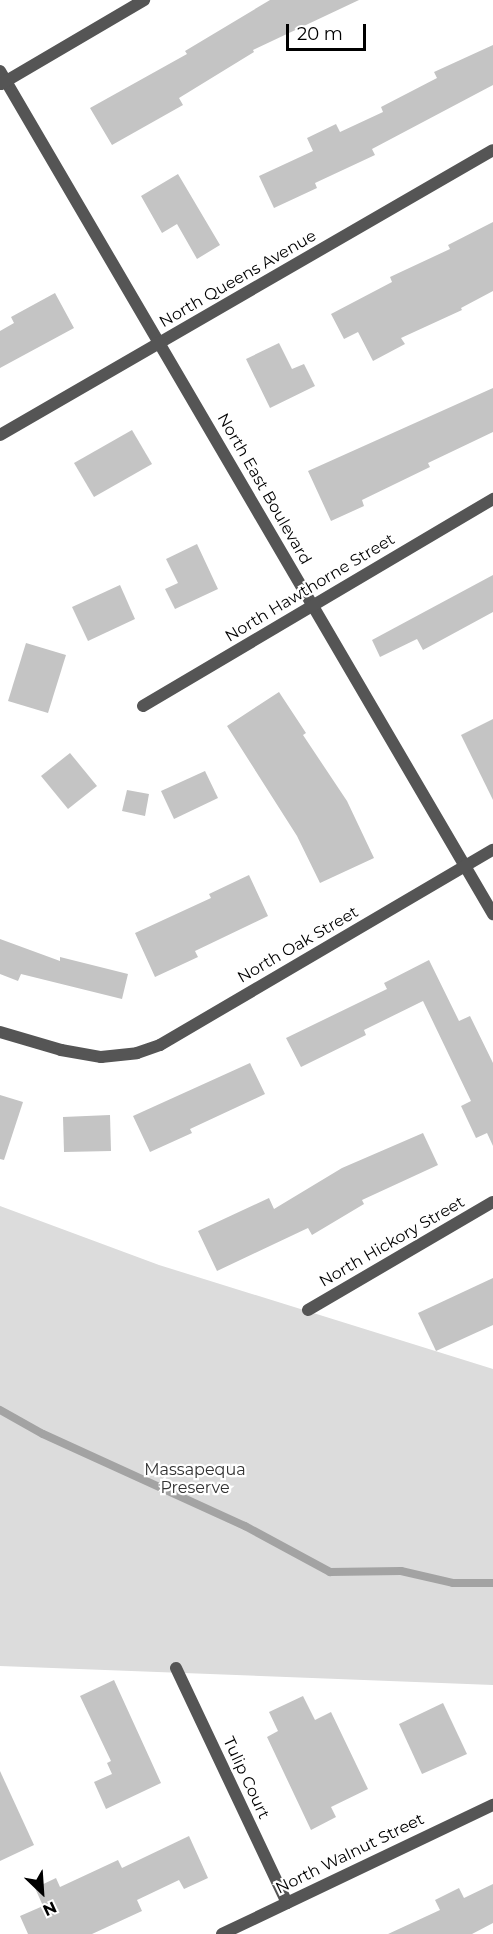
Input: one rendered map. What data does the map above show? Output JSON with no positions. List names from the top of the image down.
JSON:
{
  "streets": {
    "street": [
      "North Queens Avenue",
      "North East Boulevard",
      "North Hawthorne Street",
      "North Oak Street",
      "North Hickory Street",
      "Tulip Court",
      "North Walnut Street"
    ]
  },
  "crossings": [
    ["North Queens Avenue", "North East Boulevard"],
    ["North East Boulevard", "North Hawthorne Street"],
    ["North East Boulevard", "North Oak Street"],
    ["Tulip Court", "North Walnut Street"]
  ],
  "parks": ["Massapequa Preserve"],
  "scale_bar": "20 m",
  "north": "bottom right"
}
